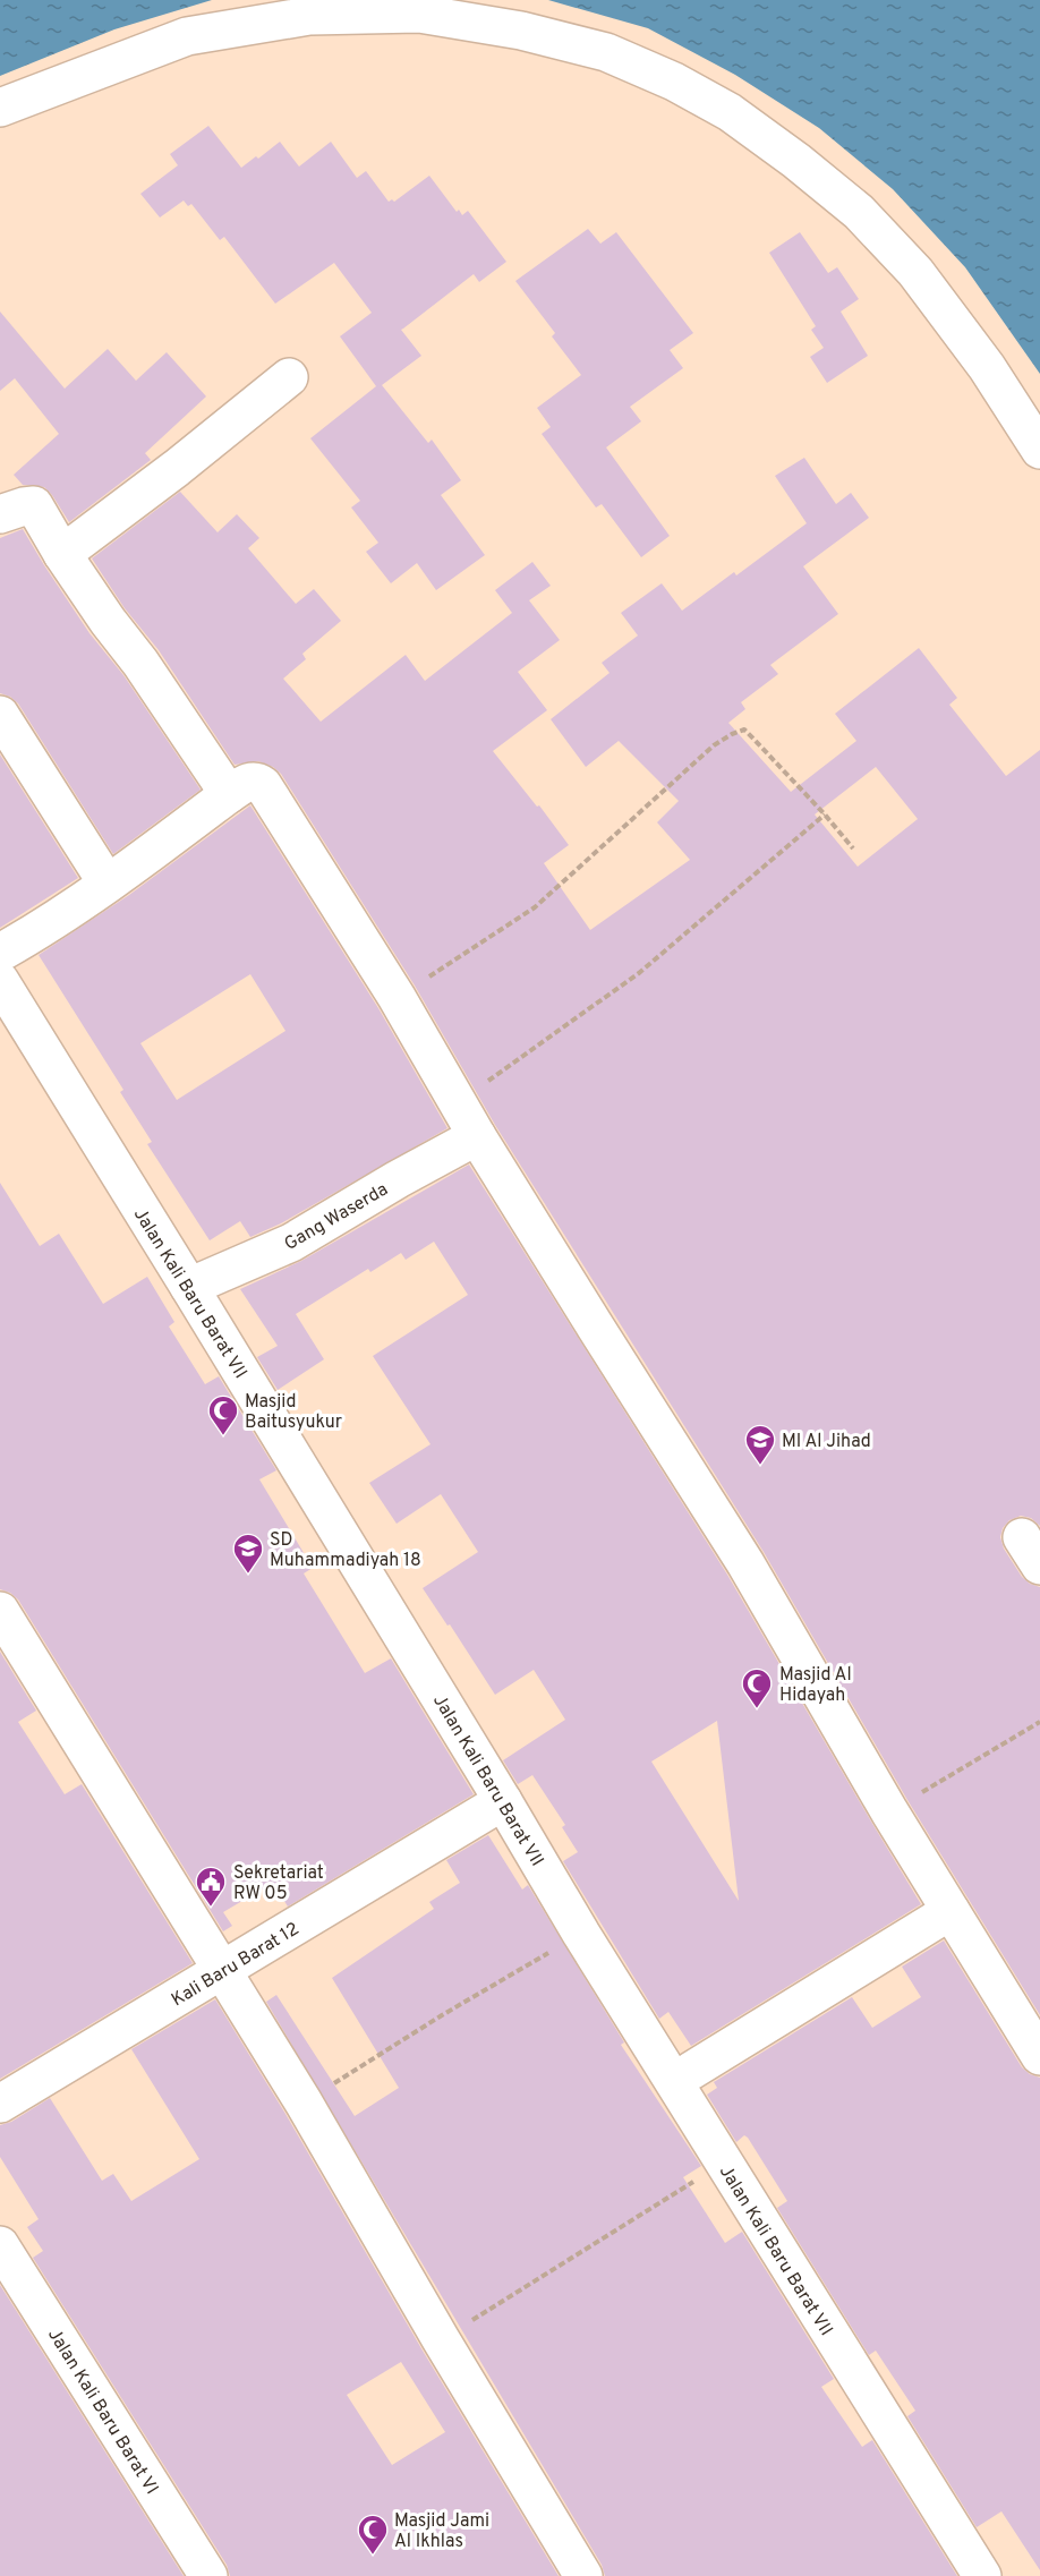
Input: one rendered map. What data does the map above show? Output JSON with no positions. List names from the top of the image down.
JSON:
{
  "streets": {
    "street": [
      "Gang Waserda",
      "Jalan Kali Baru Barat VII",
      "Kali Baru Barat 12",
      "Jalan Kali Baru Barat VI"
    ]
  },
  "crossings": [
    ["Gang Waserda", "Jalan Kali Baru Barat VII"],
    ["Jalan Kali Baru Barat VII", "Kali Baru Barat 12"]
  ],
  "places": {
    "mosque": ["Masjid Baitusyukur", "Masjid Al Hidayah", "Masjid Jami Al Ikhlas"],
    "school or university": ["MI Al Jihad", "SD Muhammadiyah 18"],
    "public building": ["Sekretariat RW 05"]
  }
}
